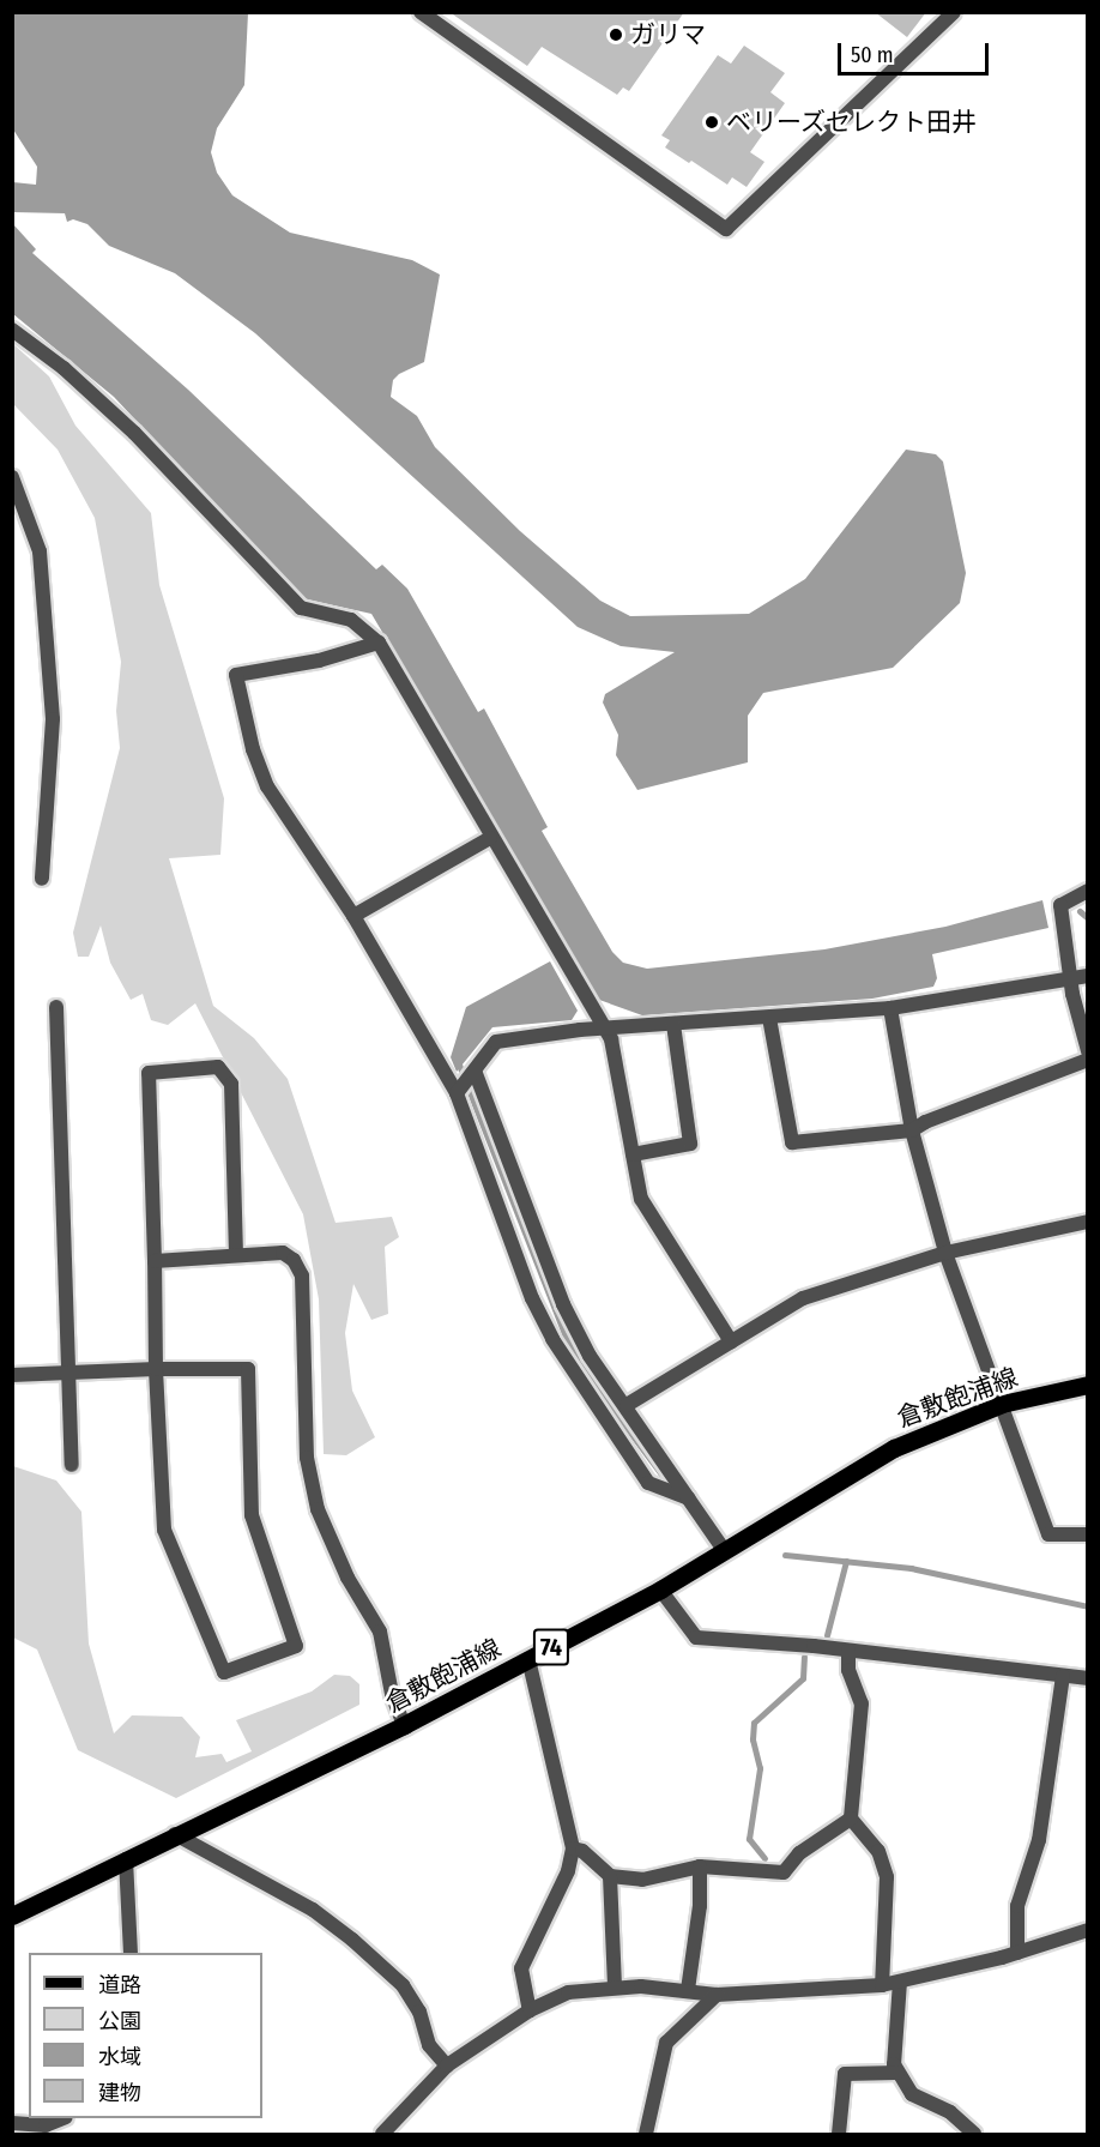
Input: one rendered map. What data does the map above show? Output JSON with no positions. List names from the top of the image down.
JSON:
{
  "streets": {
    "main road": ["倉敷飽浦線", "74"]
  },
  "places": ["ガリマ", "ベリーズセレクト田井"],
  "legend": [
    "道路",
    "公園",
    "水域",
    "建物"
  ],
  "scale_bar": "50 m"
}
